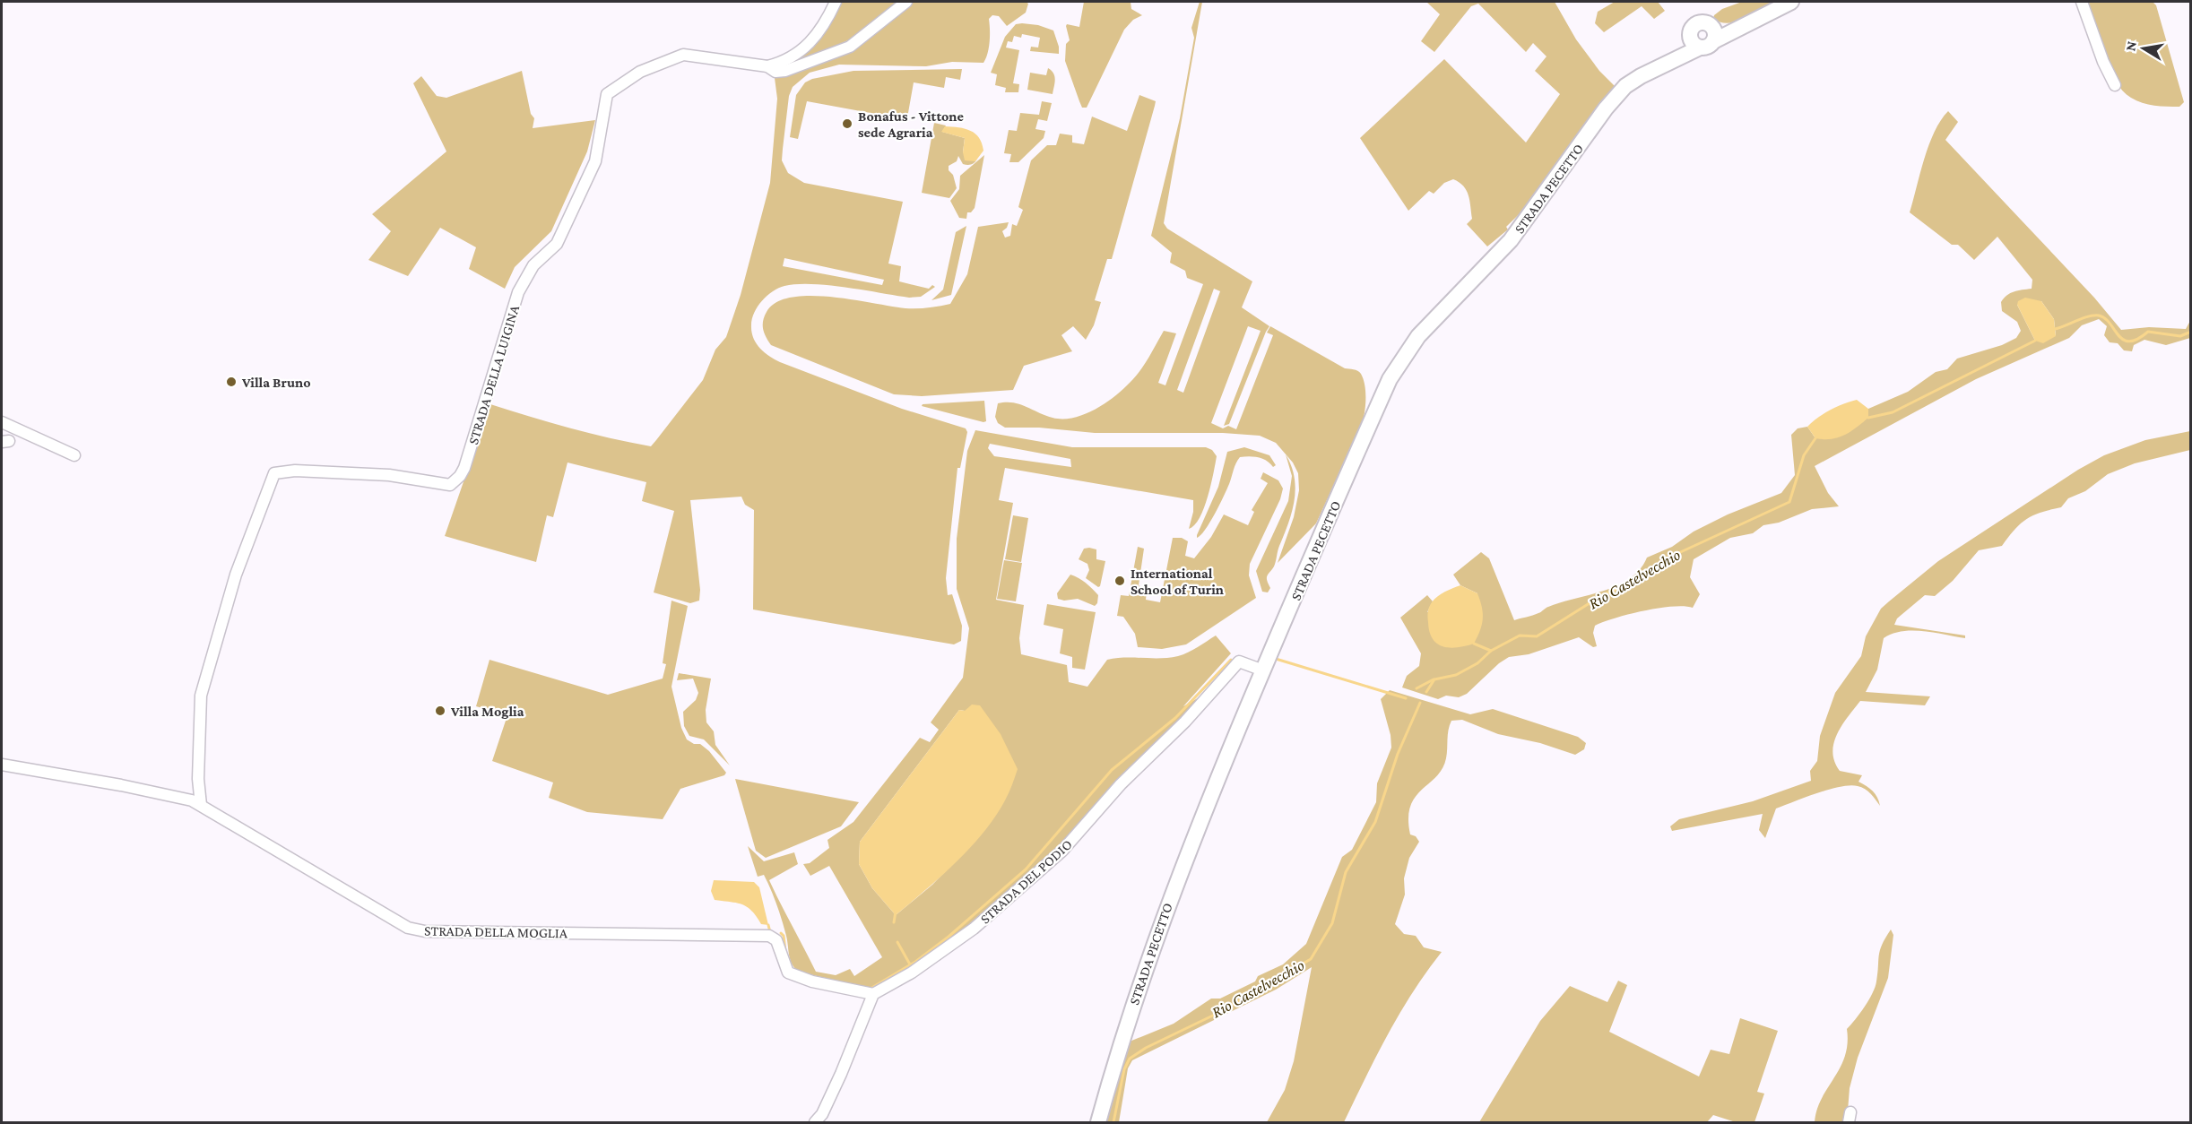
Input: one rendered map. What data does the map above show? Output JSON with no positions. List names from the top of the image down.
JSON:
{
  "streets": {
    "main road": ["STRADA PECETTO"],
    "street": ["STRADA DELLA LUIGINA", "STRADA DEL PODIO", "STRADA DELLA MOGLIA"]
  },
  "crossings": [
    ["STRADA PECETTO", "STRADA DEL PODIO"],
    ["STRADA DELLA LUIGINA", "STRADA DELLA MOGLIA"],
    ["STRADA DEL PODIO", "STRADA DELLA MOGLIA"]
  ],
  "water": ["Rio Castelvecchio"],
  "places": [
    "Bonafus - Vittone sede Agraria",
    "Villa Bruno",
    "International School of Turin",
    "Villa Moglia"
  ],
  "north": "left"
}
